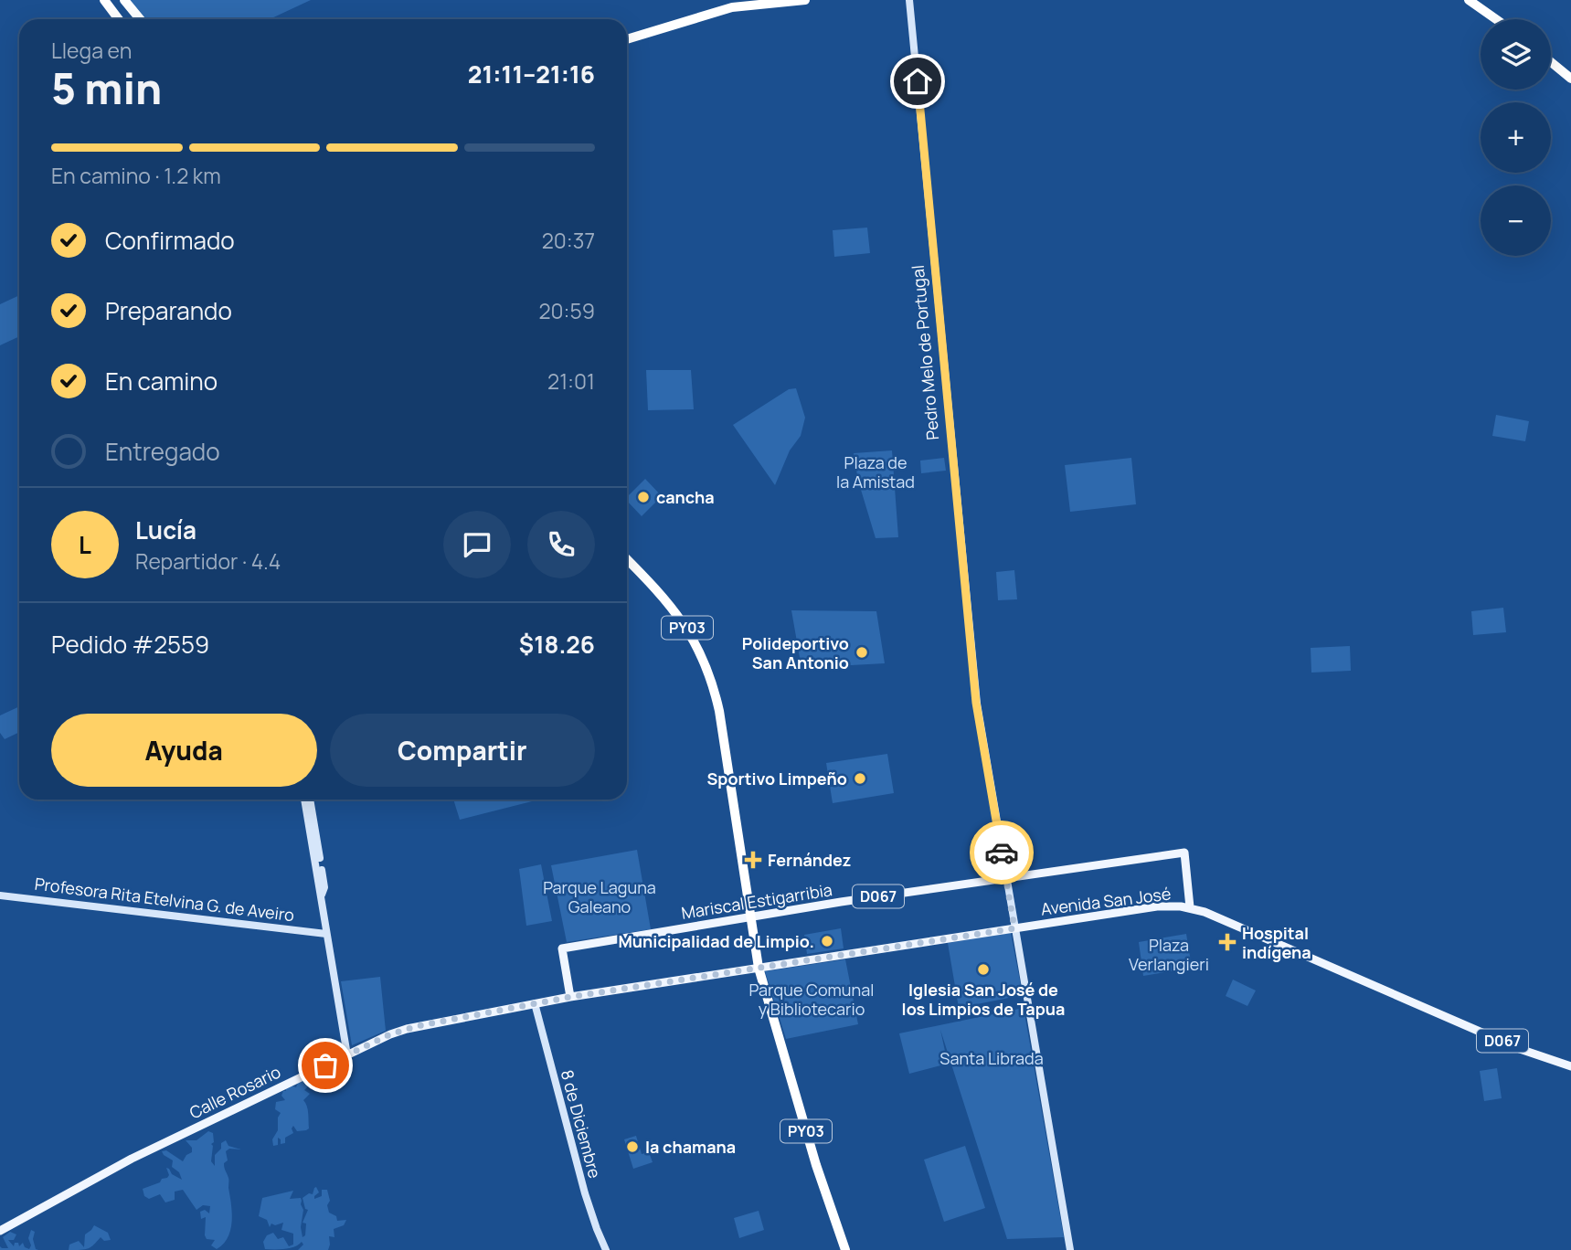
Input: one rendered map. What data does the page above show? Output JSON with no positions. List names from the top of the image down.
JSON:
{
  "streets": {
    "highway": ["PY03"],
    "main road": [
      "D067",
      "Mariscal Estigarribia",
      "Avenida San José",
      "Calle Rosario"
    ],
    "street": ["Pedro Melo de Portugal", "Profesora Rita Etelvina G. de Aveiro", "8 de Diciembre"]
  },
  "crossings": [
    ["Pedro Melo de Portugal", "Mariscal Estigarribia"],
    ["Pedro Melo de Portugal", "Avenida San José"],
    ["PY03", "Mariscal Estigarribia"],
    ["PY03", "Avenida San José"],
    ["D067", "Mariscal Estigarribia"],
    ["D067", "Avenida San José"],
    ["Mariscal Estigarribia", "Avenida San José"],
    ["Mariscal Estigarribia", "Calle Rosario"],
    ["Avenida San José", "Calle Rosario"],
    ["Calle Rosario", "8 de Diciembre"]
  ],
  "parks": [
    "Plaza de la Amistad",
    "Parque Laguna Galeano",
    "Plaza Verlangieri",
    "Parque Comunal y Bibliotecario",
    "Santa Librada"
  ],
  "places": {
    "other": [
      "cancha",
      "Polideportivo San Antonio",
      "Sportivo Limpeño",
      "Municipalidad de Limpio.",
      "Iglesia San José de los Limpios de Tapua",
      "la chamana"
    ],
    "health": ["Fernández", "Hospital indígena"]
  },
  "page": {
    "map_buttons": ["+", "−"],
    "heading": ["5 min", "Llega en", "21:11–21:16"],
    "panel": [
      "Lucía",
      "Repartidor · 4.4",
      "Pedido #2559",
      "$18.26"
    ],
    "bar": "En camino · 1.2 km",
    "list": [
      ["Confirmado", "20:37"],
      ["Preparando", "20:59"],
      ["En camino", "21:01"],
      "Entregado"
    ],
    "round": "L",
    "buttons": ["Ayuda", "Compartir"]
  }
}
